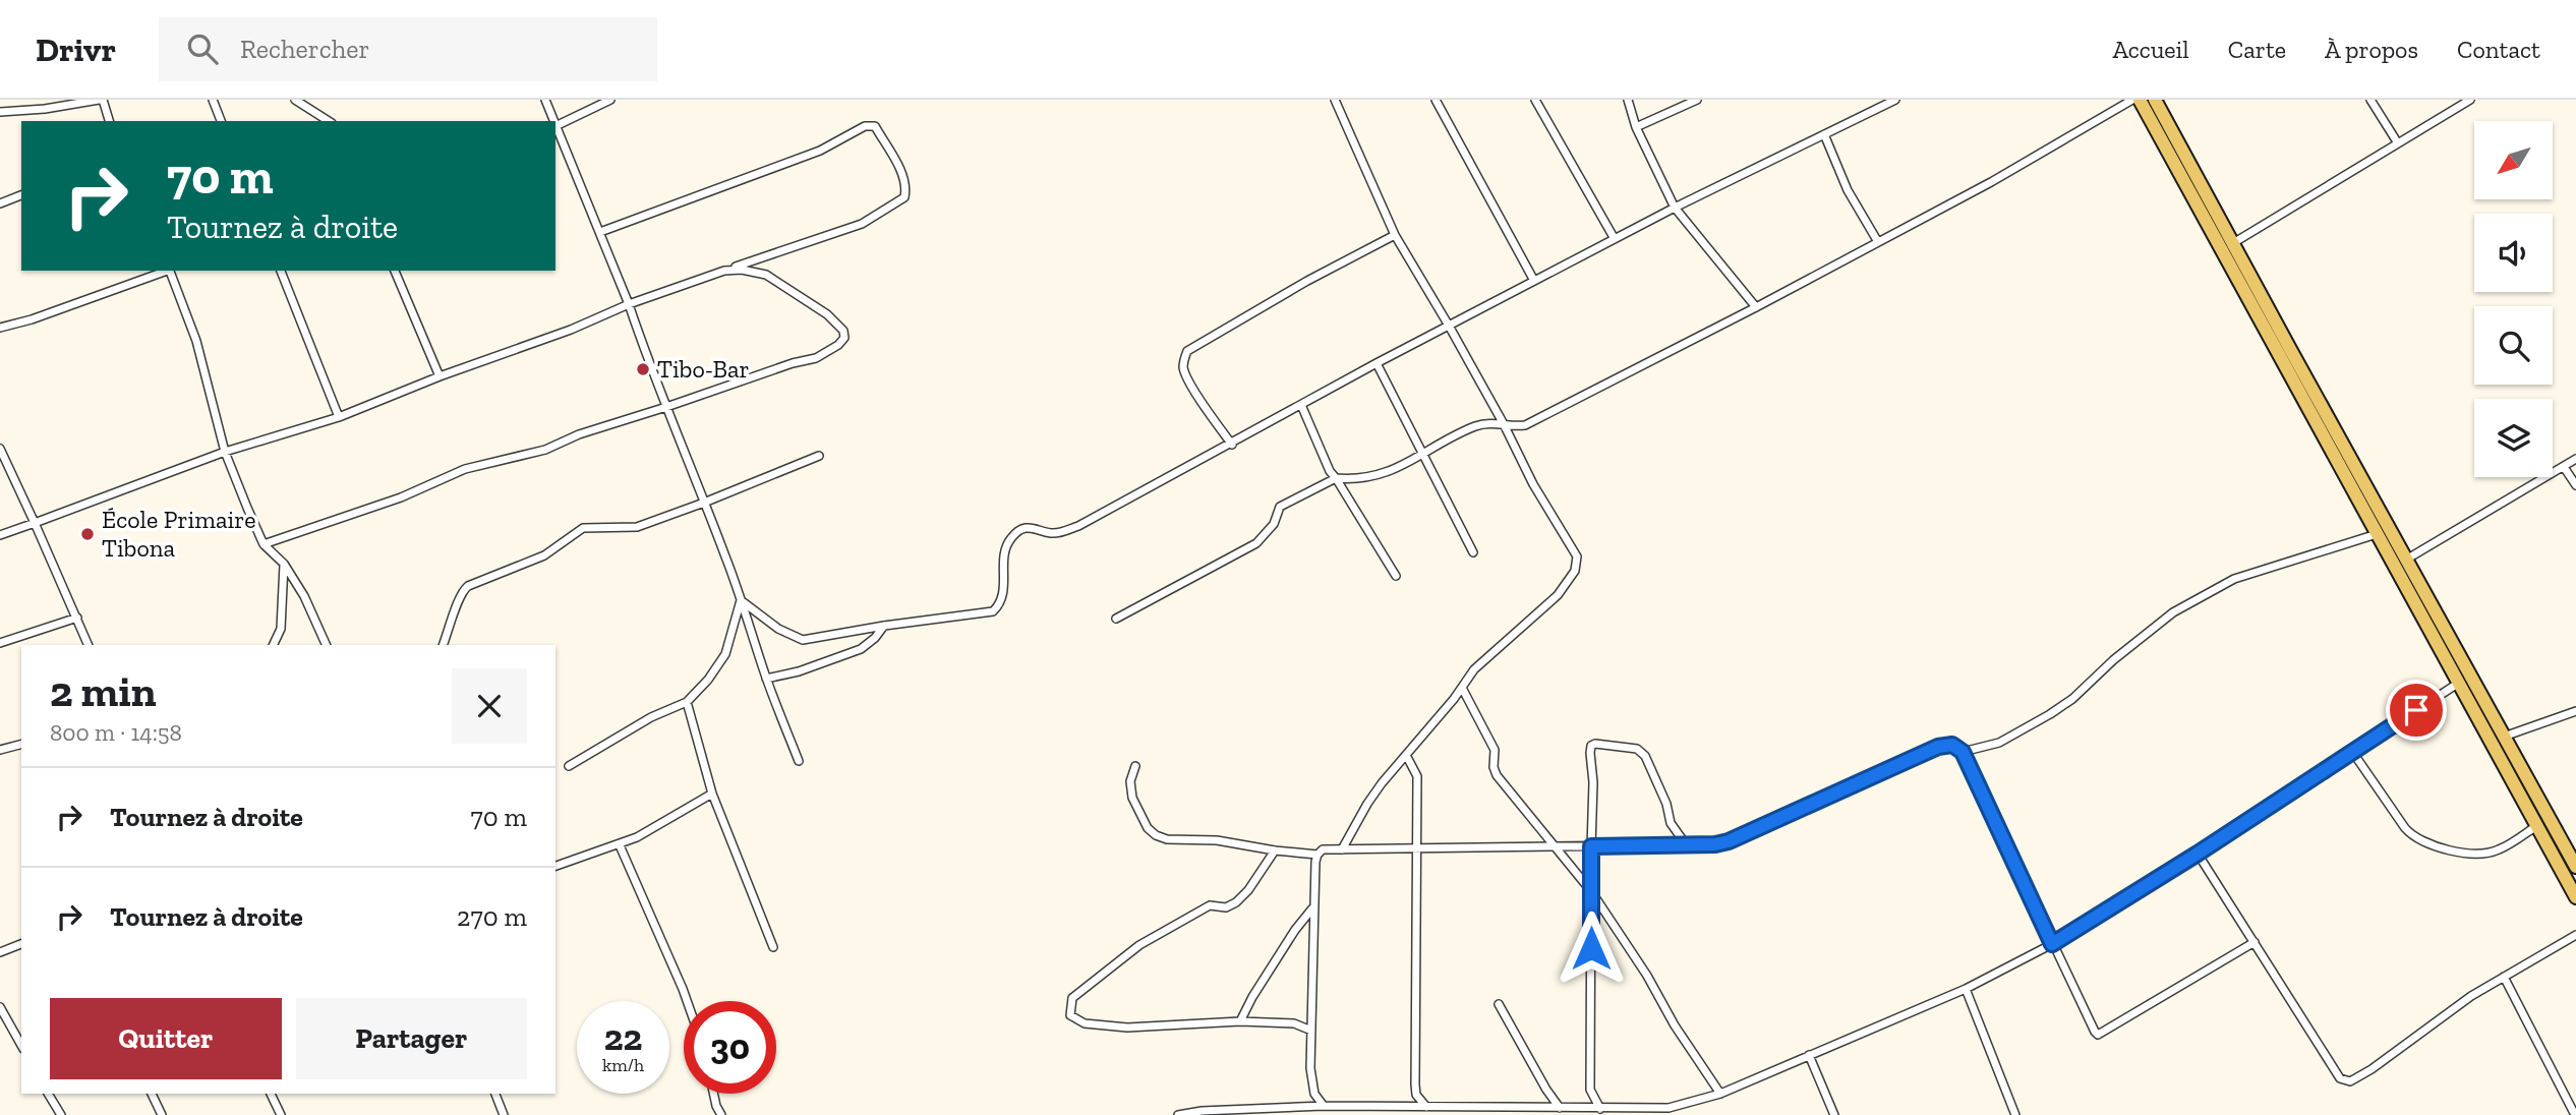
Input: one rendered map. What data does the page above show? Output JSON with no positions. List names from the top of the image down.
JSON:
{
  "places": ["Tibo-Bar", "École Primaire Tibona"],
  "north": "bottom left",
  "page": {
    "header": "Drivr",
    "search": "Rechercher",
    "nav": [
      "Accueil",
      "Carte",
      "À propos",
      "Contact"
    ],
    "turn": ["70 m", "Tournez à droite"],
    "heading": ["2 min", "800 m · 14:58"],
    "list": [
      {
        "name": "Tournez à droite",
        "value": "70 m"
      },
      {
        "name": "Tournez à droite",
        "value": "270 m"
      }
    ],
    "buttons": ["Quitter", "Partager"],
    "speed": "22 km/h",
    "limit": "30"
  }
}
